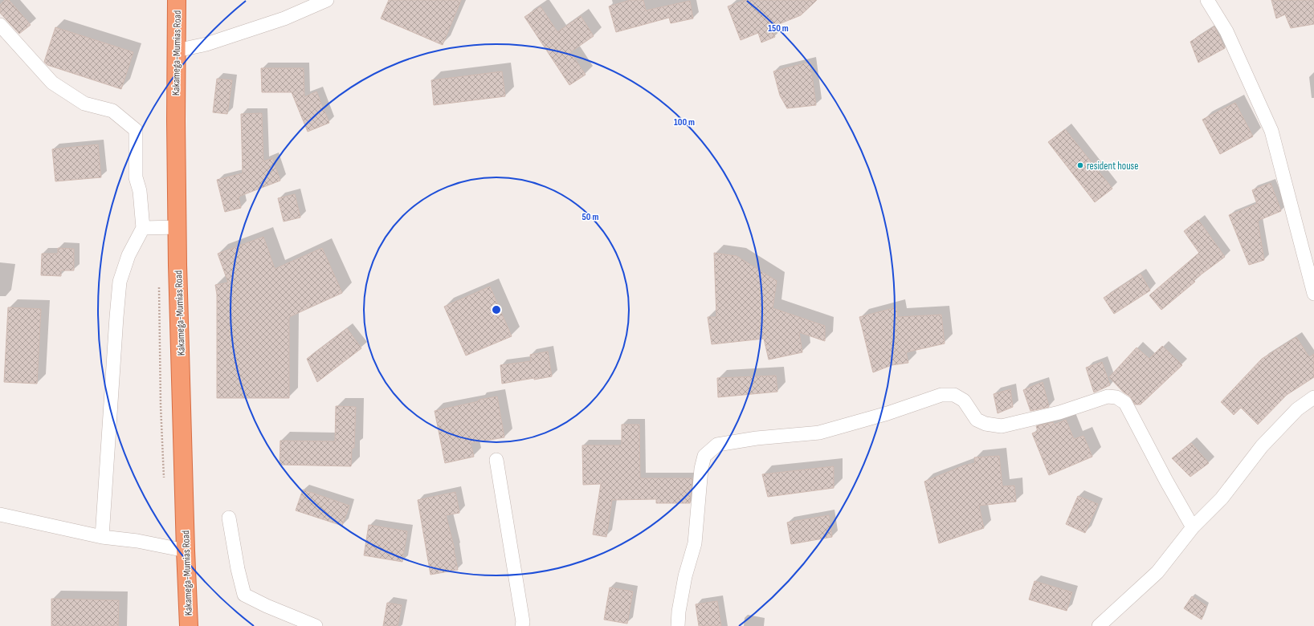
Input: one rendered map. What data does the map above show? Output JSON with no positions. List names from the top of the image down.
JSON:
{
  "streets": {
    "highway": ["Kakamega-Mumias Road"]
  },
  "places": ["resident house"],
  "rings": ["150 m", "100 m", "50 m"]
}
